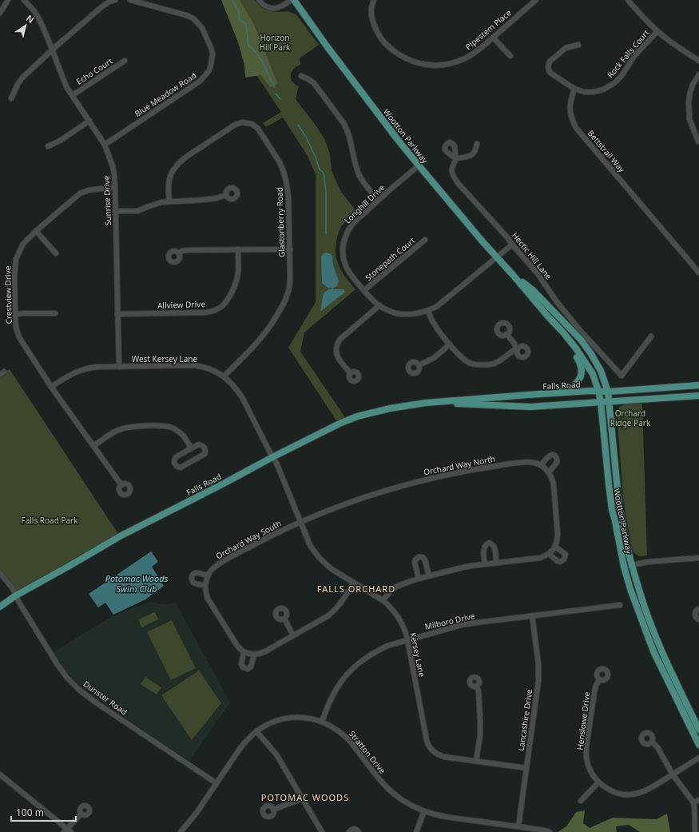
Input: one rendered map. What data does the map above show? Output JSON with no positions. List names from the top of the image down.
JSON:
{
  "streets": {
    "main road": ["Wootton Parkway", "Falls Road"],
    "street": [
      "Pipestem Place",
      "Rock Falls Court",
      "Echo Court",
      "Blue Meadow Road",
      "Bettstrail Way",
      "Sunrise Drive",
      "Longhill Drive",
      "Glastonberry Road",
      "Hectic Hill Lane",
      "Stonepath Court",
      "Crestview Drive",
      "Allview Drive",
      "West Kersey Lane",
      "Orchard Way North",
      "Orchard Way South",
      "Milboro Drive",
      "Kersey Lane",
      "Dunster Road",
      "Lancashire Drive",
      "Henslowe Drive",
      "Stratton Drive"
    ]
  },
  "crossings": [
    ["Rock Falls Court", "Bettstrail Way"],
    ["Echo Court", "Sunrise Drive"],
    ["Blue Meadow Road", "Sunrise Drive"],
    ["Wootton Parkway", "Longhill Drive"],
    ["Wootton Parkway", "Falls Road"],
    ["Sunrise Drive", "Crestview Drive"],
    ["Sunrise Drive", "Allview Drive"],
    ["Sunrise Drive", "West Kersey Lane"],
    ["Longhill Drive", "Hectic Hill Lane"],
    ["Longhill Drive", "Stonepath Court"],
    ["Glastonberry Road", "West Kersey Lane"],
    ["Crestview Drive", "West Kersey Lane"],
    ["West Kersey Lane", "Falls Road"],
    ["West Kersey Lane", "Kersey Lane"],
    ["Falls Road", "Kersey Lane"],
    ["Falls Road", "Dunster Road"],
    ["Orchard Way North", "Orchard Way South"],
    ["Orchard Way North", "Kersey Lane"],
    ["Orchard Way South", "Kersey Lane"],
    ["Milboro Drive", "Kersey Lane"],
    ["Milboro Drive", "Lancashire Drive"],
    ["Milboro Drive", "Stratton Drive"],
    ["Kersey Lane", "Lancashire Drive"],
    ["Dunster Road", "Stratton Drive"],
    ["Lancashire Drive", "Stratton Drive"]
  ],
  "districts": ["FALLS ORCHARD", "POTOMAC WOODS"],
  "water": ["Potomac Woods Swim Club"],
  "parks": ["Horizon Hill Park", "Orchard Ridge Park", "Falls Road Park"],
  "scale_bar": "100 m",
  "north": "top right"
}
